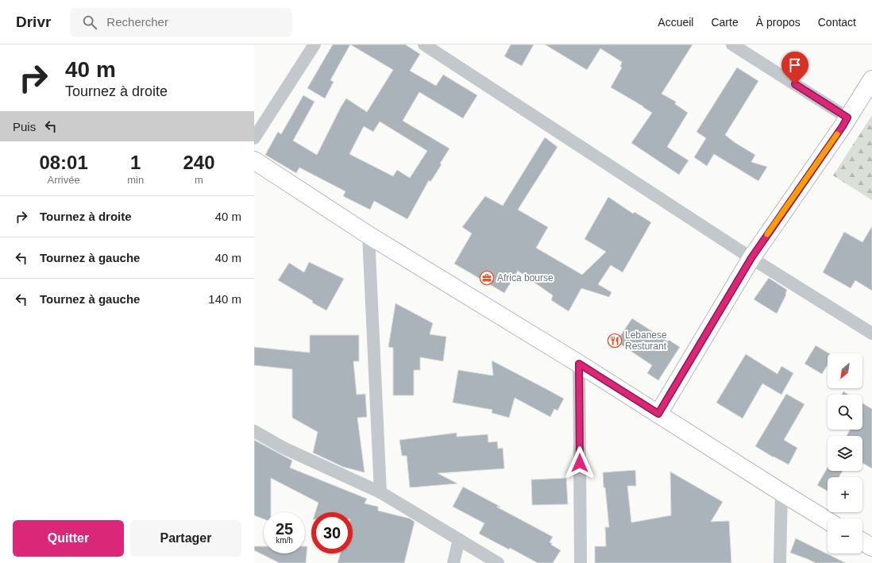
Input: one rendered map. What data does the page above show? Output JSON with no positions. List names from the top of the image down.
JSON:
{
  "places": {
    "office": ["Africa bourse"],
    "restaurant": ["Lebanese Resturant"]
  },
  "north": "bottom left",
  "page": {
    "header": "Drivr",
    "search": "Rechercher",
    "nav": [
      "Accueil",
      "Carte",
      "À propos",
      "Contact"
    ],
    "turn": ["40 m", "Tournez à droite"],
    "then": "Puis",
    "eta": [
      "08:01",
      "Arrivée",
      "1",
      "min",
      "240",
      "m"
    ],
    "list": [
      {
        "name": "Tournez à droite",
        "value": "40 m"
      },
      {
        "name": "Tournez à gauche",
        "value": "40 m"
      },
      {
        "name": "Tournez à gauche",
        "value": "140 m"
      }
    ],
    "map_buttons": ["+", "−"],
    "speed": "25 km/h",
    "limit": "30",
    "buttons": ["Quitter", "Partager"]
  }
}
